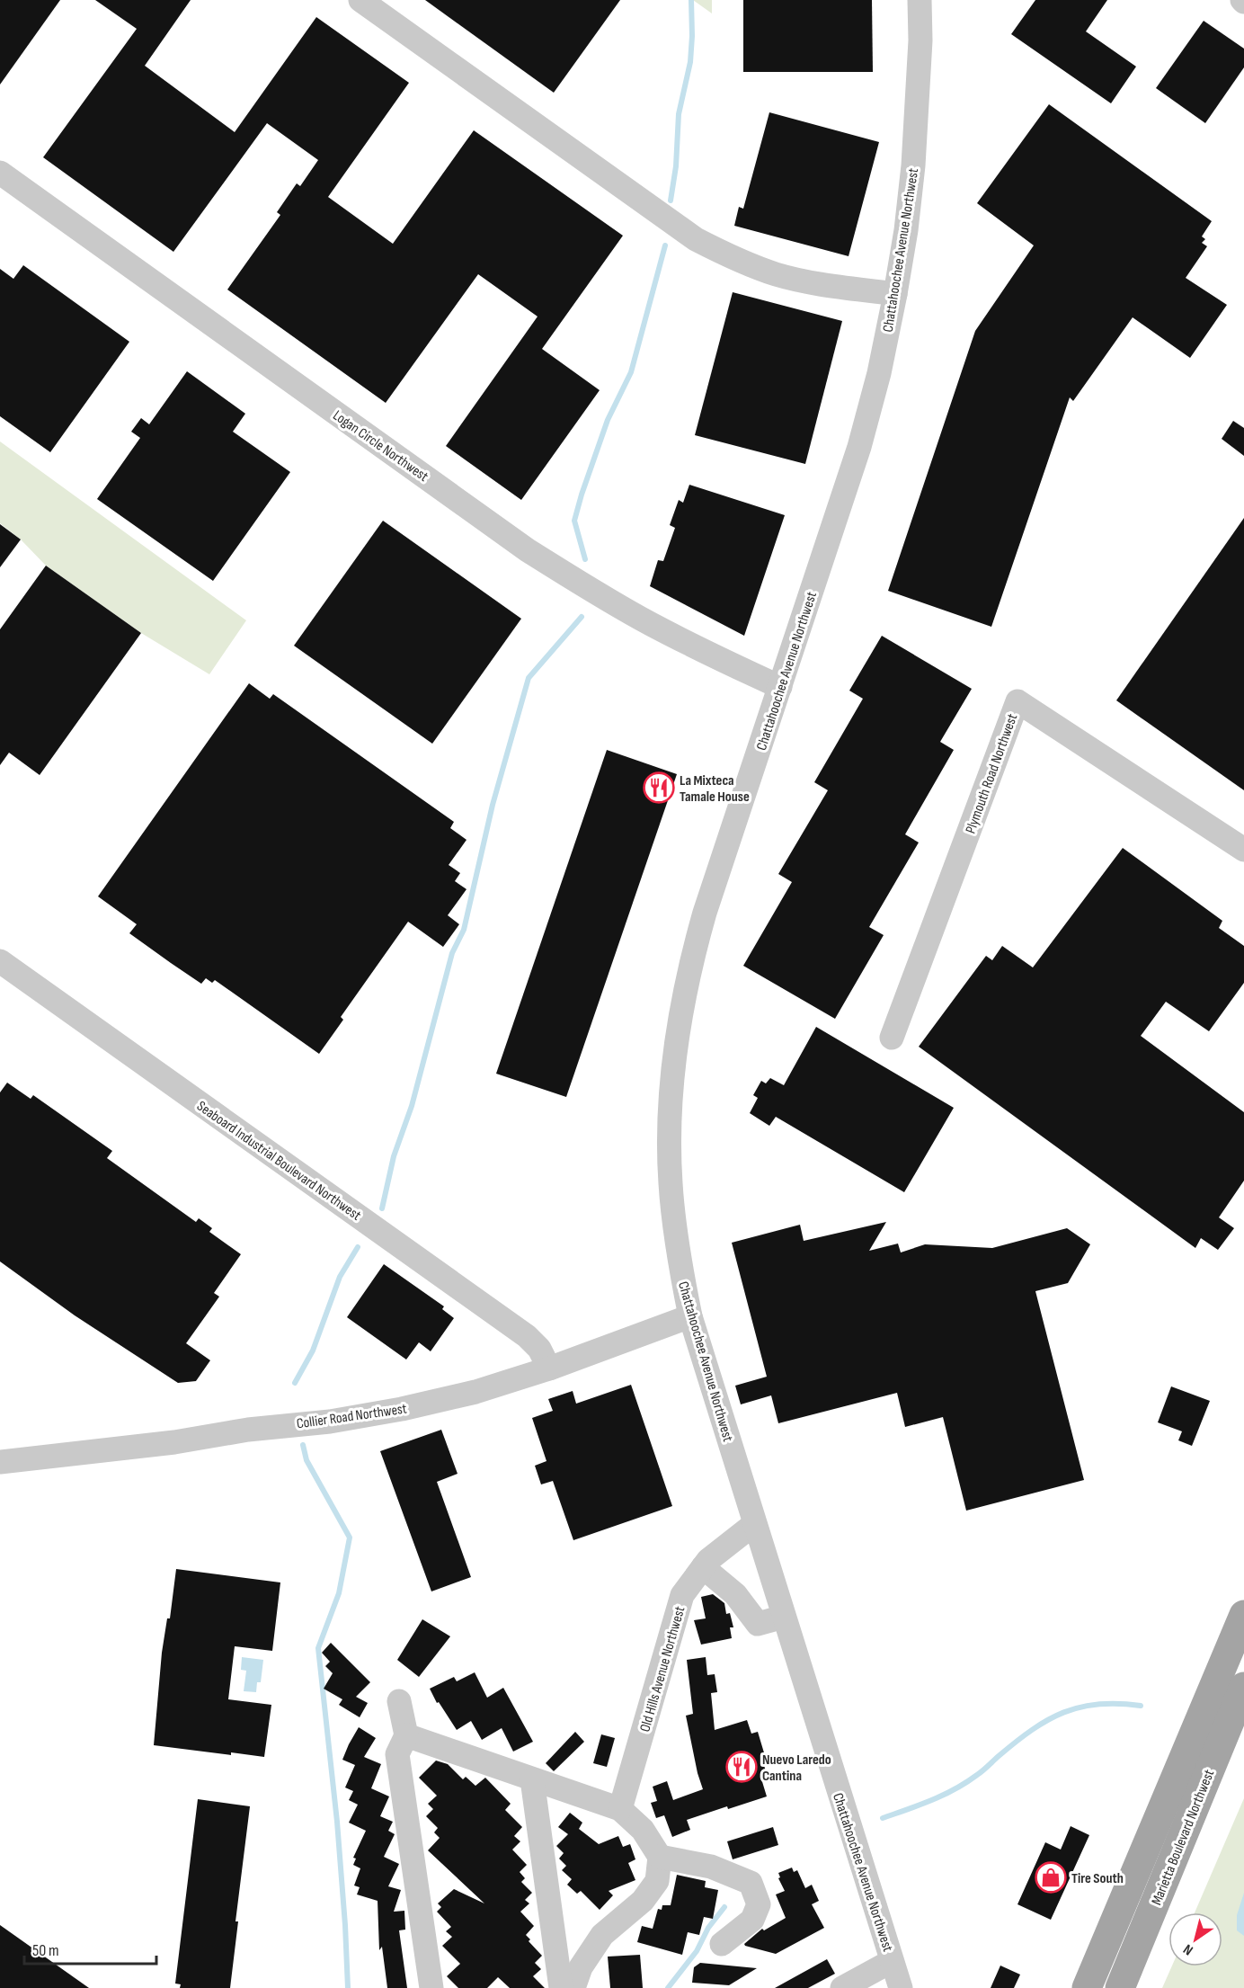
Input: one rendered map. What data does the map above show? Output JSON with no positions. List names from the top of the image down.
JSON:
{
  "streets": {
    "main road": ["Marietta Boulevard Northwest"],
    "street": [
      "Chattahoochee Avenue Northwest",
      "Logan Circle Northwest",
      "Plymouth Road Northwest",
      "Seaboard Industrial Boulevard Northwest",
      "Collier Road Northwest",
      "Old Hills Avenue Northwest"
    ]
  },
  "crossings": [
    ["Chattahoochee Avenue Northwest", "Logan Circle Northwest"],
    ["Chattahoochee Avenue Northwest", "Collier Road Northwest"],
    ["Chattahoochee Avenue Northwest", "Old Hills Avenue Northwest"],
    ["Seaboard Industrial Boulevard Northwest", "Collier Road Northwest"]
  ],
  "places": {
    "restaurant": ["La Mixteca Tamale House", "Nuevo Laredo Cantina"],
    "shop": ["Tire South"]
  },
  "scale_bar": "50 m",
  "north": "bottom left"
}
